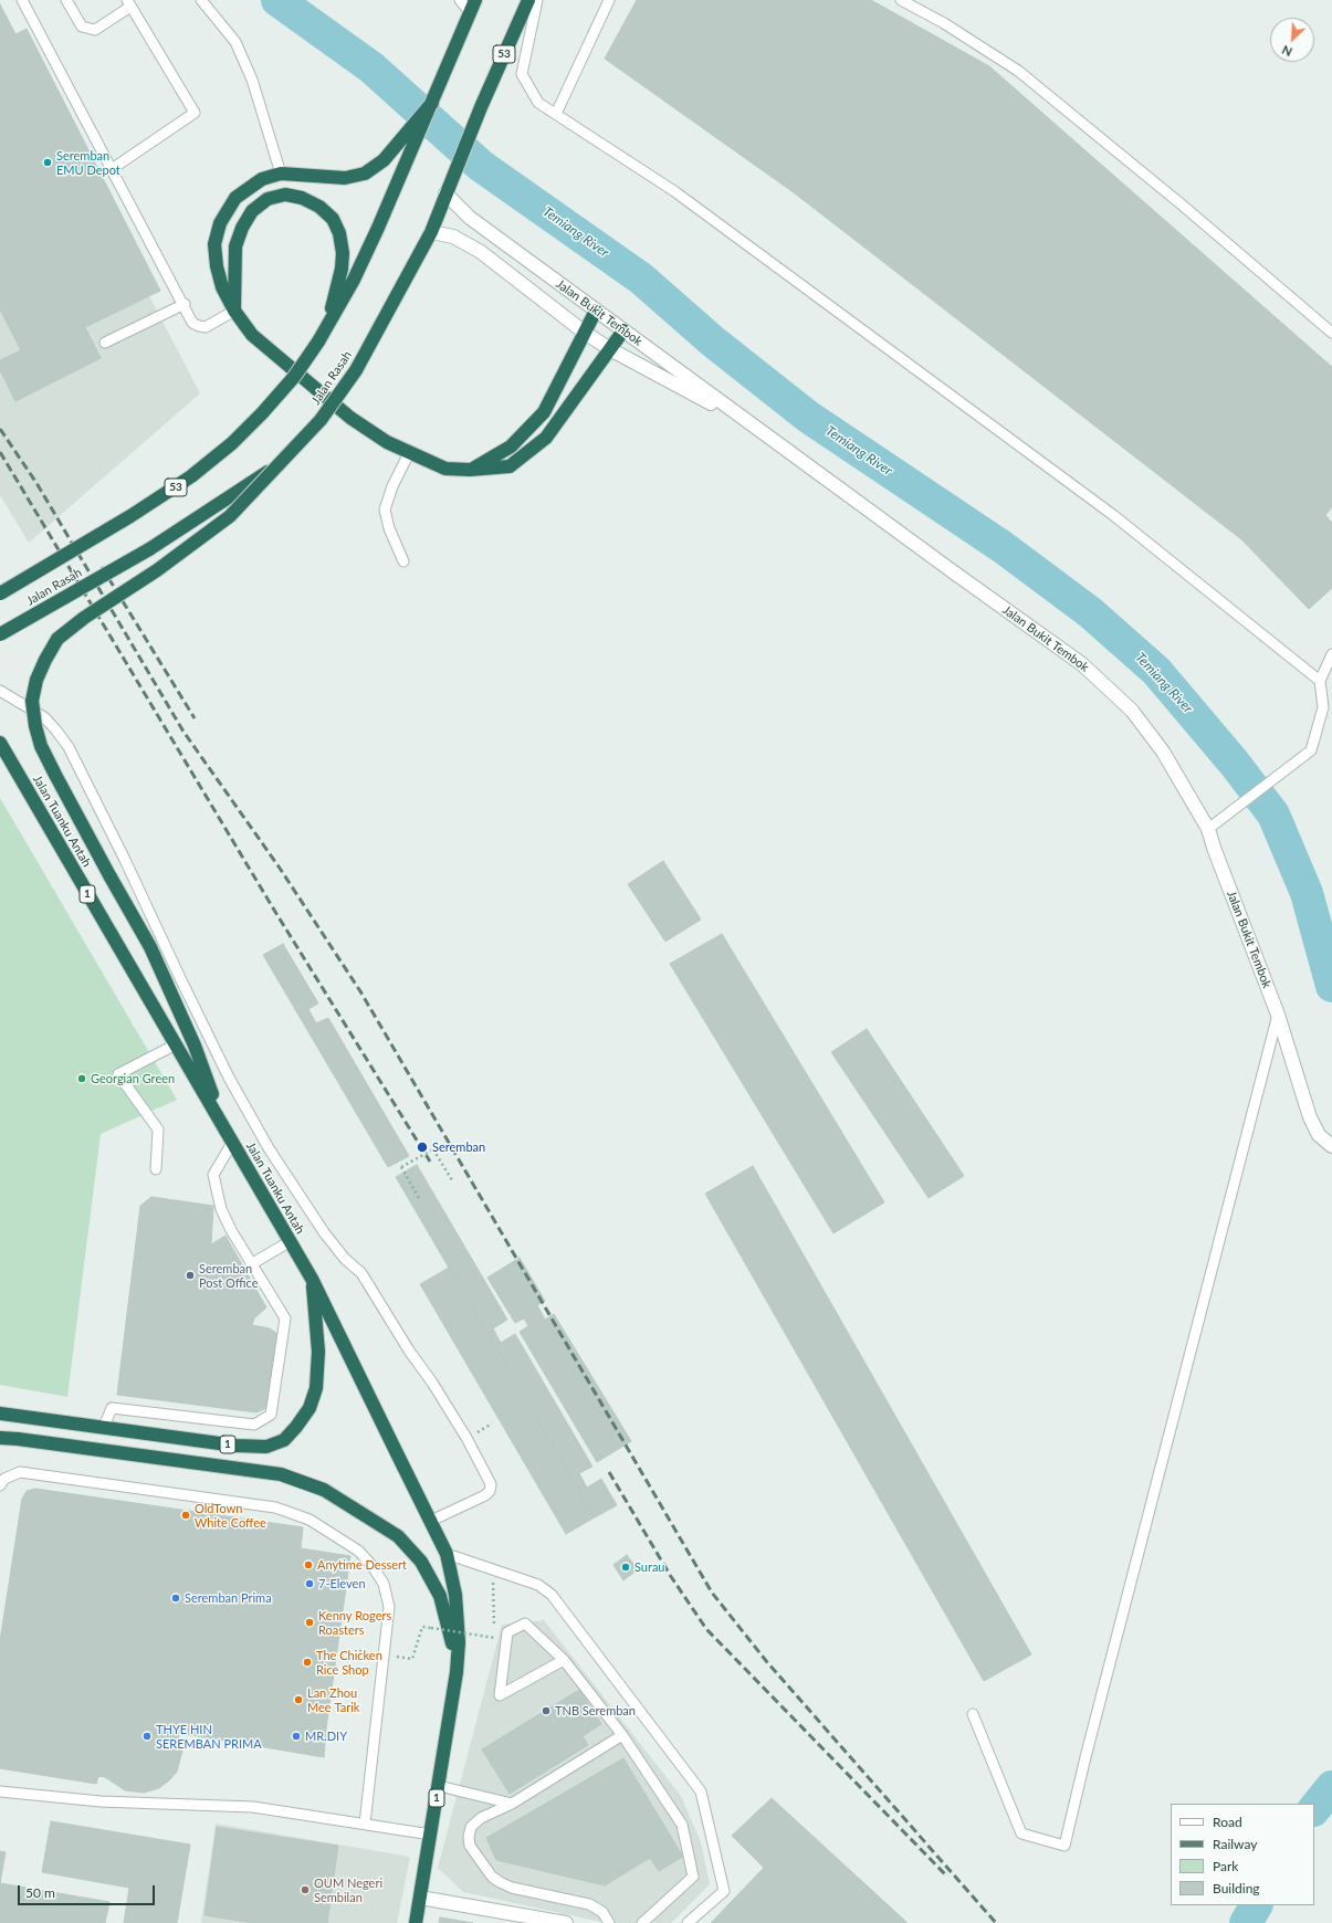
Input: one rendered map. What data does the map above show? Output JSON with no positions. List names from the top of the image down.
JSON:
{
  "streets": {
    "highway": [
      "53",
      "Jalan Rasah",
      "Jalan Tuanku Antah",
      "1"
    ],
    "street": ["Jalan Bukit Tembok"]
  },
  "crossings": [
    ["Jalan Bukit Tembok", "Jalan Rasah"],
    ["Jalan Tuanku Antah", "1"]
  ],
  "water": ["Temiang River"],
  "places": [
    "Seremban EMU Depot",
    "Georgian Green",
    "Seremban",
    "Seremban Post Office",
    "OldTown White Coffee",
    "Anytime Dessert",
    "Surau",
    "7-Eleven",
    "Seremban Prima",
    "Kenny Rogers Roasters",
    "The Chicken Rice Shop",
    "Lan Zhou Mee Tarik",
    "TNB Seremban",
    "THYE HIN SEREMBAN PRIMA",
    "MR.DIY",
    "OUM Negeri Sembilan"
  ],
  "legend": [
    "Road",
    "Railway",
    "Park",
    "Building"
  ],
  "scale_bar": "50 m",
  "north": "bottom left"
}
